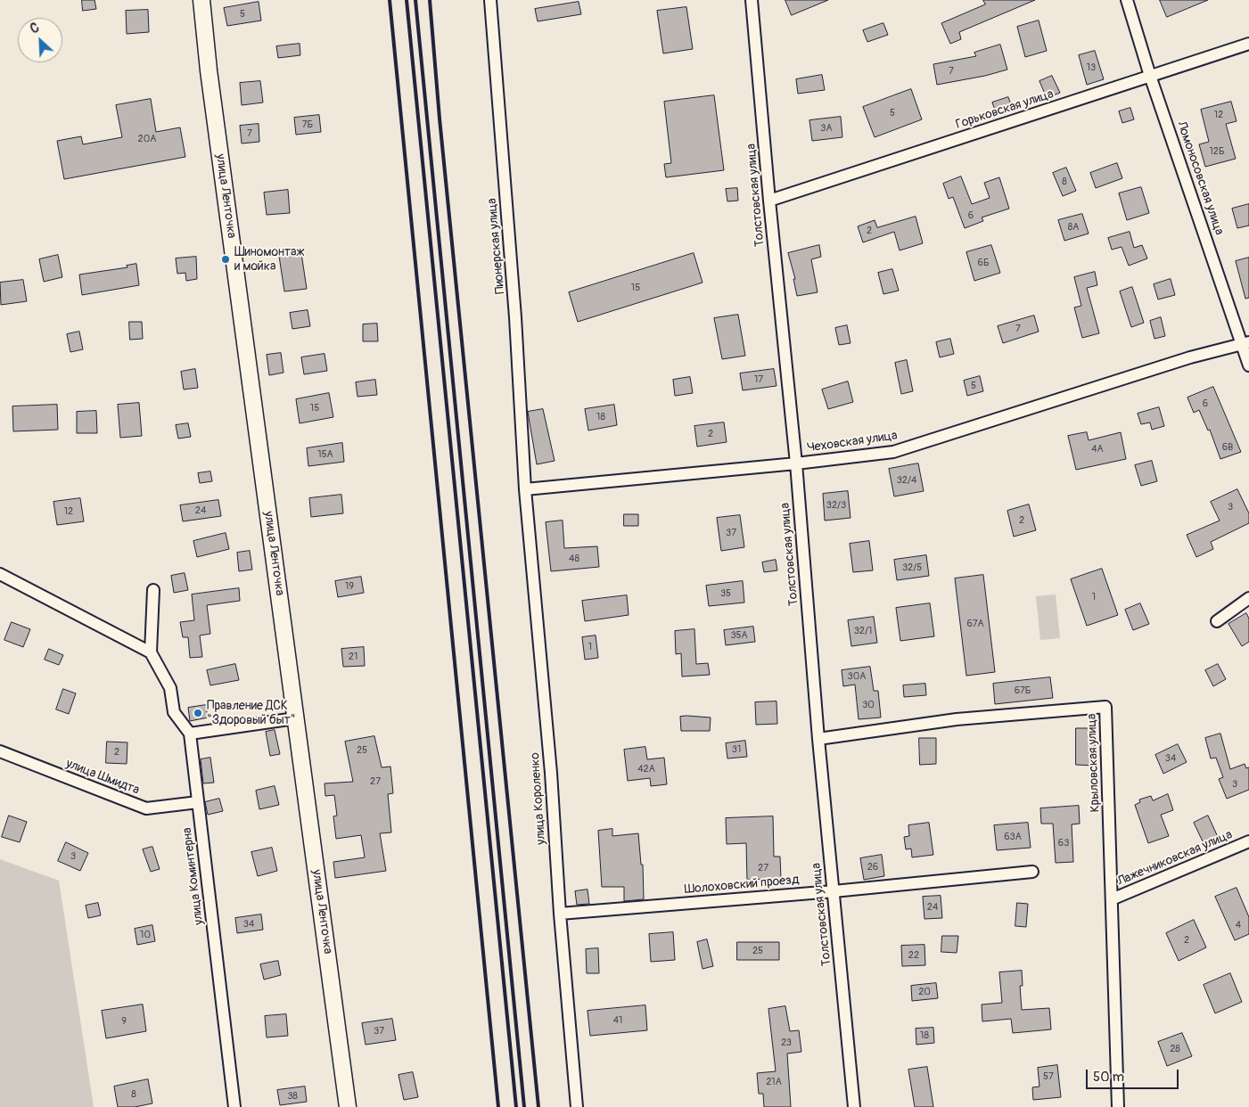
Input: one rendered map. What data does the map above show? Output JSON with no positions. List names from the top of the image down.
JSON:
{
  "streets": {
    "main road": ["улица Ленточка"],
    "street": [
      "Горьковская улица",
      "Ломоносовская улица",
      "Толстовская улица",
      "Пионерская улица",
      "Чеховская улица",
      "Крыловская улица",
      "улица Шмидта",
      "улица Короленко",
      "Лажечниковская улица",
      "улица Коминтерна",
      "Шолоховский проезд"
    ]
  },
  "crossings": [
    ["Горьковская улица", "Ломоносовская улица"],
    ["Горьковская улица", "Толстовская улица"],
    ["Ломоносовская улица", "Чеховская улица"],
    ["Толстовская улица", "Чеховская улица"],
    ["Толстовская улица", "Крыловская улица"],
    ["Толстовская улица", "Шолоховский проезд"],
    ["Пионерская улица", "Чеховская улица"],
    ["Пионерская улица", "улица Короленко"],
    ["Чеховская улица", "улица Короленко"],
    ["Крыловская улица", "Лажечниковская улица"],
    ["улица Шмидта", "улица Коминтерна"],
    ["улица Короленко", "Шолоховский проезд"]
  ],
  "places": ["Шиномонтаж и мойка", "Правление ДСК \"Здоровый быт\""],
  "house_numbers": [
    "5",
    "13",
    "7",
    "5",
    "12",
    "7Б",
    "3А",
    "7",
    "20А",
    "12Б",
    "8",
    "6",
    "8А",
    "2",
    "6Б",
    "15",
    "7",
    "17",
    "5",
    "6",
    "15",
    "18",
    "2",
    "6В",
    "4А",
    "15А",
    "32/4",
    "32/3",
    "3",
    "24",
    "12",
    "2",
    "37",
    "48",
    "32/5",
    "19",
    "35",
    "1",
    "67А",
    "32/1",
    "35А",
    "1",
    "21",
    "30А",
    "67Б",
    "30",
    "31",
    "25",
    "2",
    "34",
    "42А",
    "27",
    "3",
    "63А",
    "63",
    "3",
    "26",
    "27",
    "24",
    "34",
    "4",
    "10",
    "2",
    "25",
    "22",
    "20",
    "41",
    "9",
    "37",
    "18",
    "23",
    "28",
    "57",
    "21А",
    "8",
    "38"
  ],
  "scale_bar": "50 m",
  "north": "top left"
}
